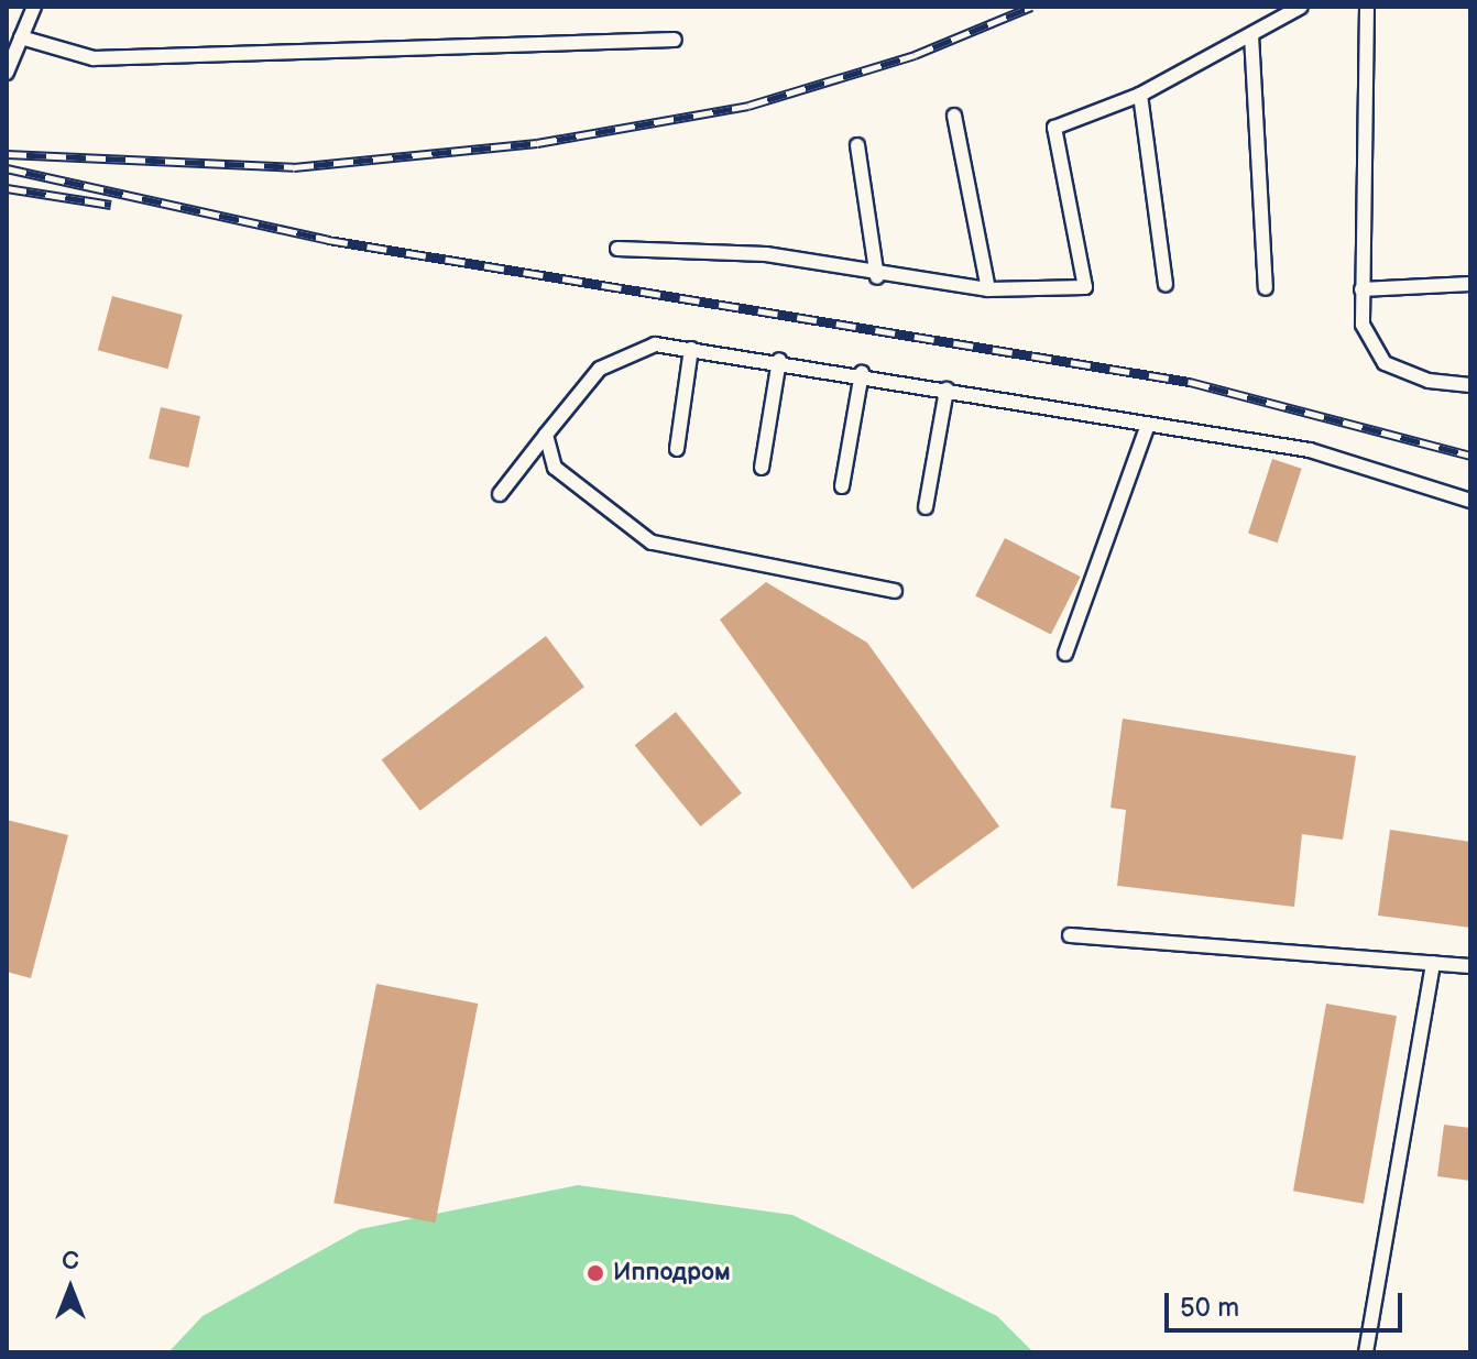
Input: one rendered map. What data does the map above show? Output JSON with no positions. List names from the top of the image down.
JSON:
{
  "places": ["Ипподром"],
  "scale_bar": "50 m",
  "north": "top"
}
